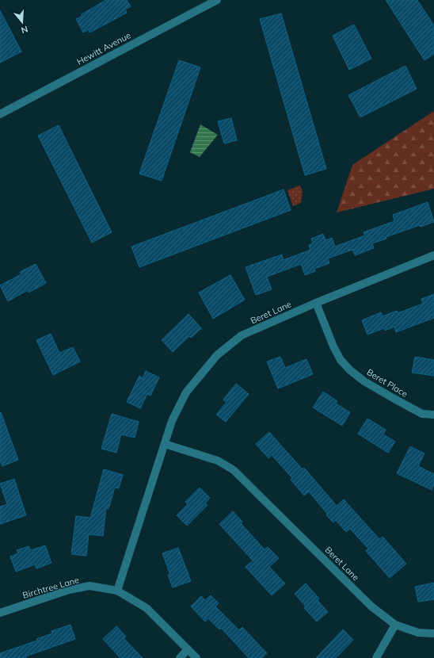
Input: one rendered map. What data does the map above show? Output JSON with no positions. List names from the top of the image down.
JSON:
{
  "streets": {
    "street": [
      "Hewitt Avenue",
      "Beret Lane",
      "Beret Place",
      "Birchtree Lane"
    ]
  },
  "crossings": [
    ["Beret Lane", "Beret Place"],
    ["Beret Lane", "Birchtree Lane"]
  ],
  "north": "bottom"
}
